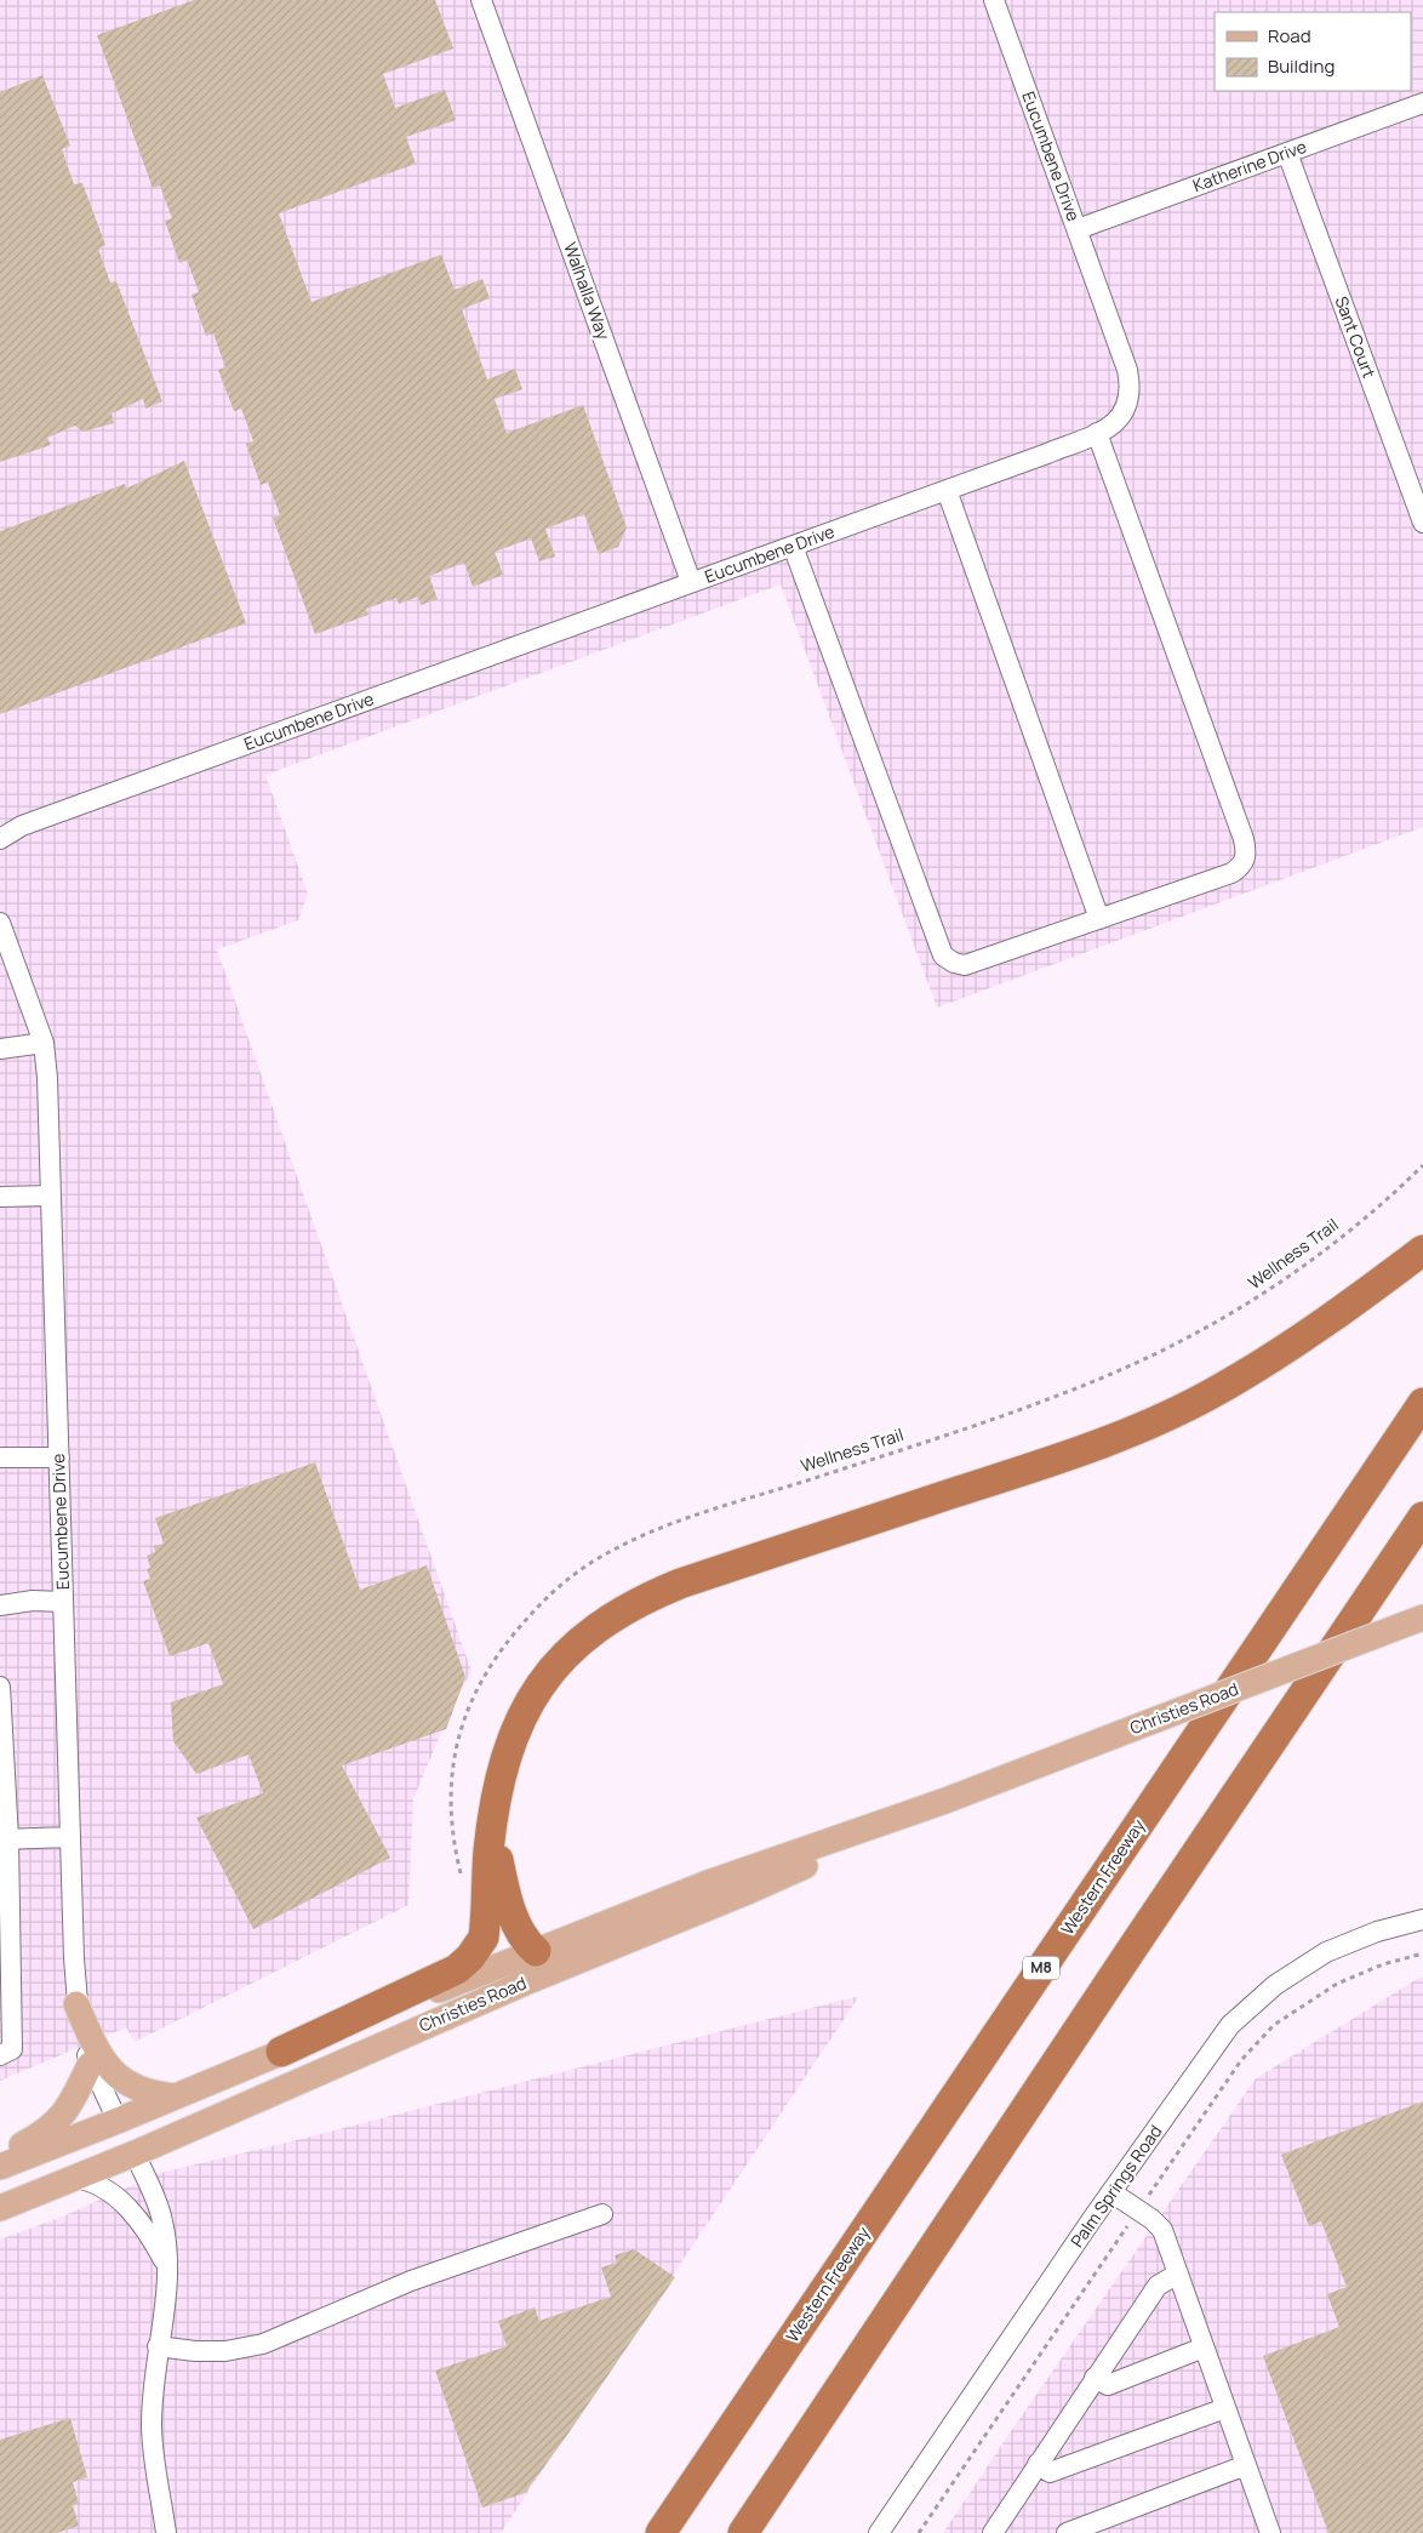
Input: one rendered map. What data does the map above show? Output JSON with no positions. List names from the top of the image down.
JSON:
{
  "streets": {
    "highway": ["Western Freeway", "M8"],
    "main road": ["Christies Road"],
    "street": [
      "Eucumbene Drive",
      "Katherine Drive",
      "Walhalla Way",
      "Sant Court",
      "Palm Springs Road"
    ],
    "path": ["Wellness Trail"]
  },
  "crossings": [
    ["Eucumbene Drive", "Katherine Drive"],
    ["Eucumbene Drive", "Walhalla Way"],
    ["Eucumbene Drive", "Christies Road"],
    ["Katherine Drive", "Sant Court"]
  ],
  "legend": ["Road", "Building"]
}
